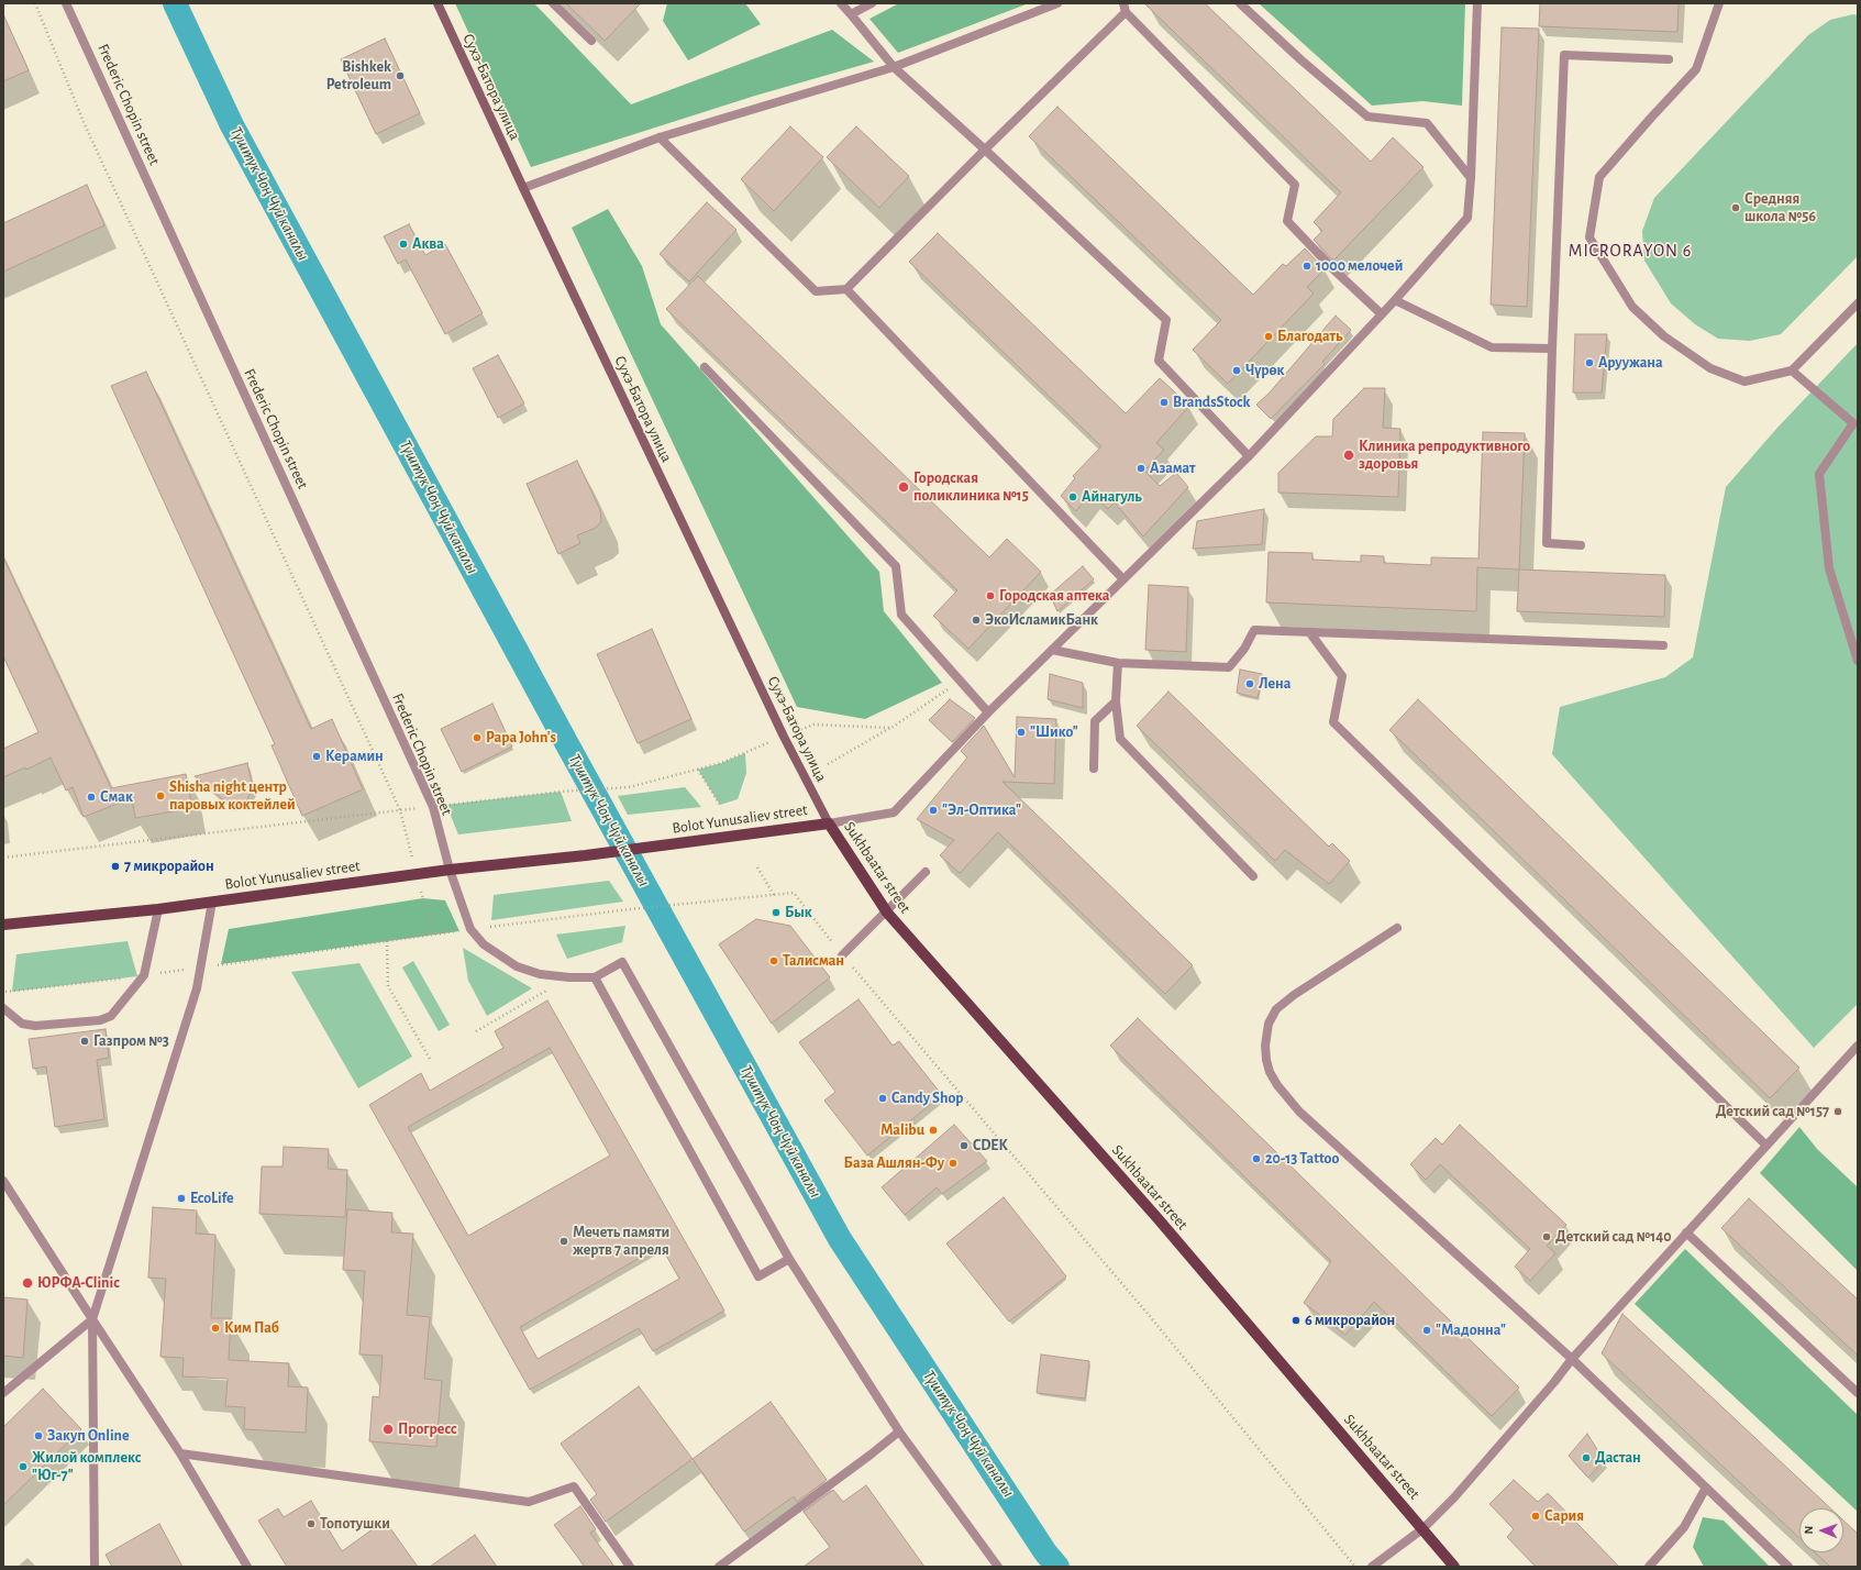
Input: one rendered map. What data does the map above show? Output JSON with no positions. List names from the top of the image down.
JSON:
{
  "streets": {
    "main road": ["Сухэ-Батора улица", "Bolot Yunusaliev street", "Sukhbaatar street"],
    "street": ["Frederic Chopin street"]
  },
  "crossings": [
    ["Сухэ-Батора улица", "Bolot Yunusaliev street"],
    ["Сухэ-Батора улица", "Sukhbaatar street"],
    ["Frederic Chopin street", "Bolot Yunusaliev street"],
    ["Bolot Yunusaliev street", "Sukhbaatar street"]
  ],
  "districts": ["MICRORAYON 6"],
  "water": ["Түштүк Чоң Чүй каналы"],
  "places": [
    "Bishkek Petroleum",
    "Средняя школа №56",
    "Аква",
    "1000 мелочей",
    "Благодать",
    "Аруужана",
    "Чүрөк",
    "BrandsStock",
    "Клиника репродуктивного здоровья",
    "Азамат",
    "Городская поликлиника №15",
    "Айнагуль",
    "Городская аптека",
    "ЭкоИсламикБанк",
    "Лена",
    "\"Шико\"",
    "Papa John's",
    "Керамин",
    "Shisha night центр паровых коктейлей",
    "Смак",
    "\"Эл-Оптика\"",
    "7 микрорайон",
    "Бык",
    "Талисман",
    "Газпром №3",
    "Candy Shop",
    "Детский сад №157",
    "Malibu",
    "CDEK",
    "20-13 Tattoo",
    "База Ашлян-Фу",
    "EcoLife",
    "Детский сад №140",
    "Мечеть памяти жертв 7 апреля",
    "ЮРФА-Clinic",
    "6 микрорайон",
    "Ким Паб",
    "\"Мадонна\"",
    "Прогресс",
    "Закуп Online",
    "Дастан",
    "Жилой комплекс \"Юг-7\"",
    "Сария",
    "Топотушки"
  ],
  "north": "left"
}
